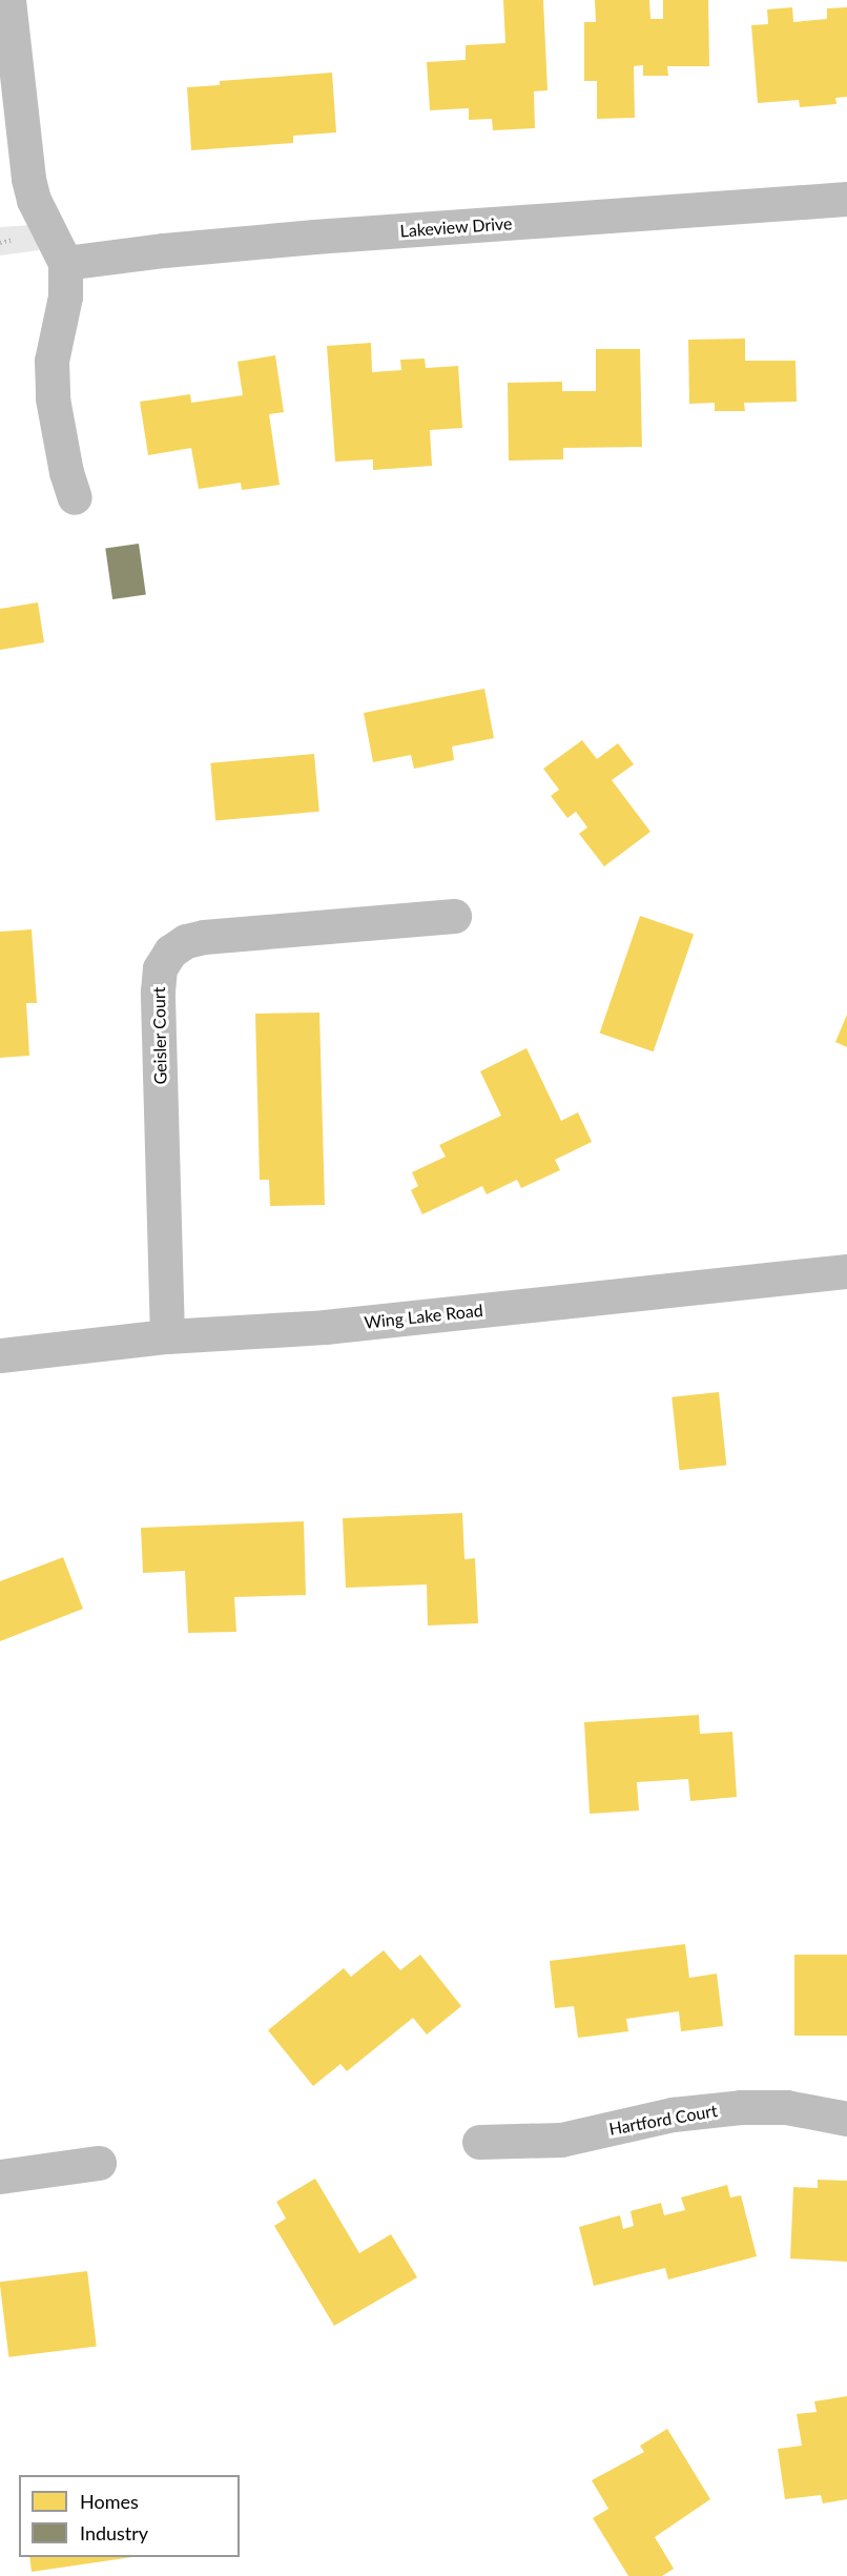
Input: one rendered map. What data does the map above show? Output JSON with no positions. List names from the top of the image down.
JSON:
{
  "streets": {
    "street": [
      "Lakeview Drive",
      "Geisler Court",
      "Wing Lake Road",
      "Hartford Court"
    ]
  },
  "crossings": [
    ["Geisler Court", "Wing Lake Road"]
  ],
  "legend": ["Homes", "Industry"]
}
